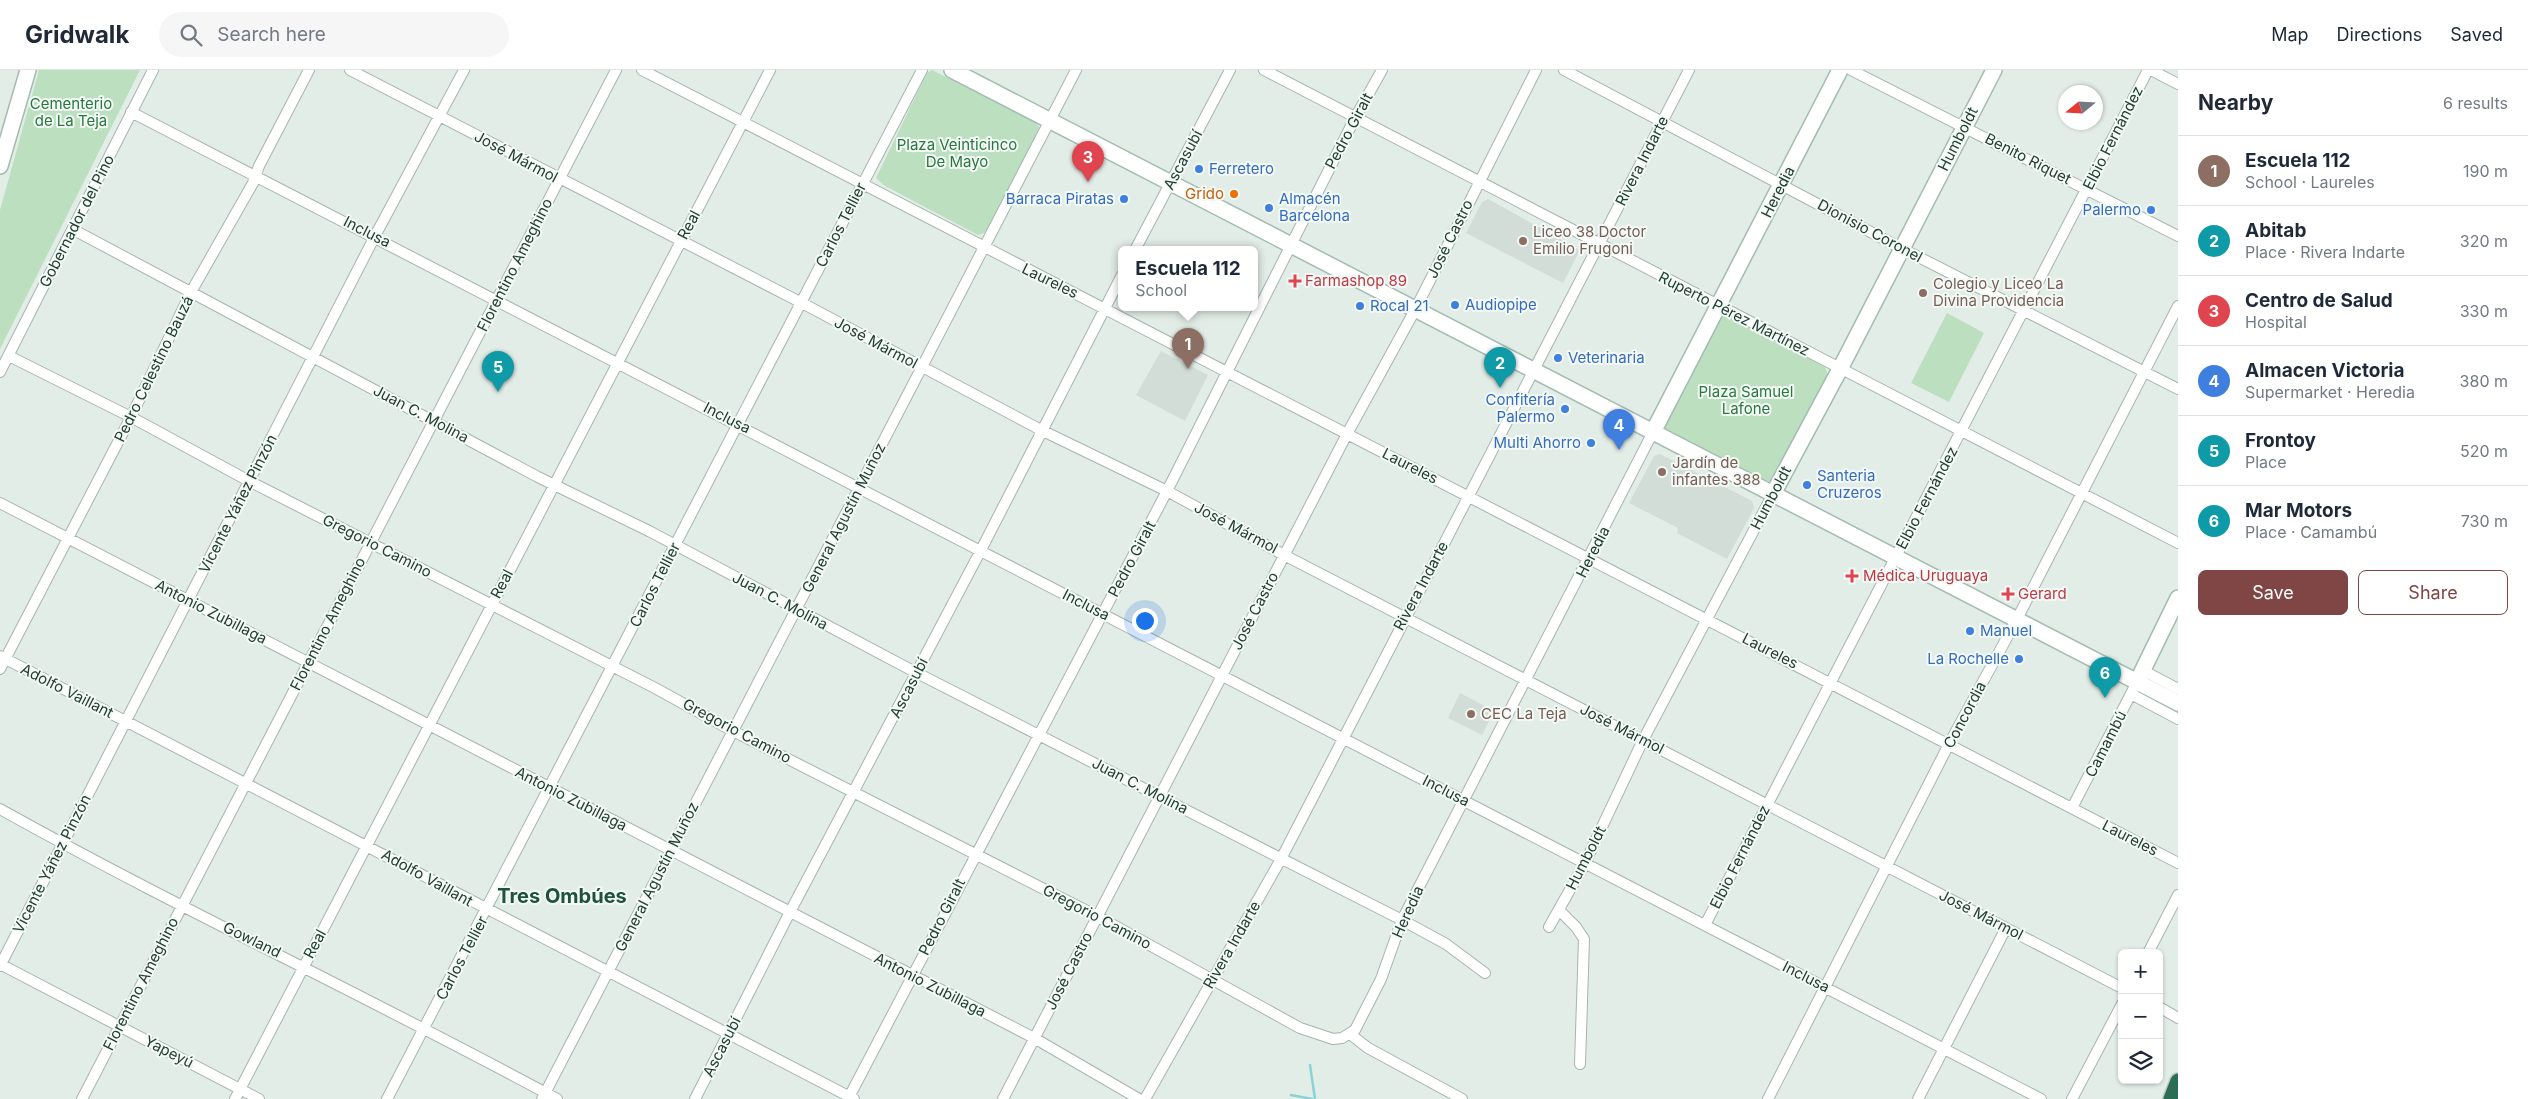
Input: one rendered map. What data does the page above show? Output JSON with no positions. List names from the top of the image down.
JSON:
{
  "streets": {
    "main road": ["Humboldt", "Heredia", "Camambú"],
    "street": [
      "Pedro Giralt",
      "Elbio Fernández",
      "José Mármol",
      "Benito Riquet",
      "Ascasubí",
      "Rivera Indarte",
      "Gobernador del Pino",
      "Real",
      "Carlos Tellier",
      "Dionisio Coronel",
      "Inclusa",
      "José Castro",
      "Florentino Ameghino",
      "Laureles",
      "Ruperto Pérez Martínez",
      "Pedro Celestino Bauzá",
      "Juan C. Molina",
      "Vicente Yáñez Pinzón",
      "General Agustín Muñoz",
      "Gregorio Camino",
      "Antonio Zubillaga",
      "Adolfo Vaillant",
      "Concordia",
      "Gowland",
      "Yapeyú"
    ]
  },
  "crossings": [
    ["Pedro Giralt", "José Mármol"],
    ["Pedro Giralt", "Inclusa"],
    ["Pedro Giralt", "Laureles"],
    ["Pedro Giralt", "Ruperto Pérez Martínez"],
    ["Pedro Giralt", "Juan C. Molina"],
    ["Pedro Giralt", "Gregorio Camino"],
    ["Pedro Giralt", "Antonio Zubillaga"],
    ["Pedro Giralt", "Adolfo Vaillant"],
    ["Elbio Fernández", "José Mármol"],
    ["Elbio Fernández", "Benito Riquet"],
    ["Elbio Fernández", "Dionisio Coronel"],
    ["Elbio Fernández", "Inclusa"],
    ["Elbio Fernández", "Laureles"],
    ["Elbio Fernández", "Ruperto Pérez Martínez"],
    ["Humboldt", "José Mármol"],
    ["Humboldt", "Benito Riquet"],
    ["Humboldt", "Dionisio Coronel"],
    ["Humboldt", "Inclusa"],
    ["Humboldt", "Laureles"],
    ["Humboldt", "Ruperto Pérez Martínez"],
    ["José Mármol", "Ascasubí"],
    ["José Mármol", "Rivera Indarte"],
    ["José Mármol", "Heredia"],
    ["José Mármol", "Real"],
    ["José Mármol", "Carlos Tellier"],
    ["José Mármol", "José Castro"],
    ["José Mármol", "Florentino Ameghino"],
    ["José Mármol", "Vicente Yáñez Pinzón"],
    ["José Mármol", "General Agustín Muñoz"],
    ["José Mármol", "Concordia"],
    ["Ascasubí", "Inclusa"],
    ["Ascasubí", "Laureles"],
    ["Ascasubí", "Juan C. Molina"],
    ["Ascasubí", "Gregorio Camino"],
    ["Ascasubí", "Antonio Zubillaga"],
    ["Ascasubí", "Adolfo Vaillant"],
    ["Rivera Indarte", "Dionisio Coronel"],
    ["Rivera Indarte", "Inclusa"],
    ["Rivera Indarte", "Laureles"],
    ["Rivera Indarte", "Ruperto Pérez Martínez"],
    ["Rivera Indarte", "Juan C. Molina"],
    ["Rivera Indarte", "Gregorio Camino"],
    ["Heredia", "Dionisio Coronel"],
    ["Heredia", "Inclusa"],
    ["Heredia", "Laureles"],
    ["Heredia", "Ruperto Pérez Martínez"],
    ["Heredia", "Juan C. Molina"],
    ["Heredia", "Gregorio Camino"],
    ["Gobernador del Pino", "Inclusa"],
    ["Gobernador del Pino", "Juan C. Molina"],
    ["Gobernador del Pino", "Gregorio Camino"],
    ["Real", "Inclusa"],
    ["Real", "Laureles"],
    ["Real", "Juan C. Molina"],
    ["Real", "Gregorio Camino"],
    ["Real", "Antonio Zubillaga"],
    ["Real", "Adolfo Vaillant"],
    ["Real", "Gowland"],
    ["Real", "Yapeyú"],
    ["Carlos Tellier", "Inclusa"],
    ["Carlos Tellier", "Laureles"],
    ["Carlos Tellier", "Juan C. Molina"],
    ["Carlos Tellier", "Gregorio Camino"],
    ["Carlos Tellier", "Antonio Zubillaga"],
    ["Carlos Tellier", "Adolfo Vaillant"],
    ["Carlos Tellier", "Gowland"],
    ["Dionisio Coronel", "Concordia"],
    ["Inclusa", "José Castro"],
    ["Inclusa", "Florentino Ameghino"],
    ["Inclusa", "Pedro Celestino Bauzá"],
    ["Inclusa", "Vicente Yáñez Pinzón"],
    ["Inclusa", "General Agustín Muñoz"],
    ["Inclusa", "Concordia"],
    ["José Castro", "Laureles"],
    ["José Castro", "Ruperto Pérez Martínez"],
    ["José Castro", "Juan C. Molina"],
    ["José Castro", "Gregorio Camino"],
    ["José Castro", "Antonio Zubillaga"],
    ["Florentino Ameghino", "Juan C. Molina"],
    ["Florentino Ameghino", "Gregorio Camino"],
    ["Florentino Ameghino", "Antonio Zubillaga"],
    ["Florentino Ameghino", "Adolfo Vaillant"],
    ["Florentino Ameghino", "Gowland"],
    ["Florentino Ameghino", "Yapeyú"],
    ["Laureles", "General Agustín Muñoz"],
    ["Laureles", "Concordia"],
    ["Laureles", "Camambú"],
    ["Ruperto Pérez Martínez", "Concordia"],
    ["Pedro Celestino Bauzá", "Juan C. Molina"],
    ["Pedro Celestino Bauzá", "Gregorio Camino"],
    ["Pedro Celestino Bauzá", "Antonio Zubillaga"],
    ["Pedro Celestino Bauzá", "Adolfo Vaillant"],
    ["Juan C. Molina", "Vicente Yáñez Pinzón"],
    ["Juan C. Molina", "General Agustín Muñoz"],
    ["Vicente Yáñez Pinzón", "Gregorio Camino"],
    ["Vicente Yáñez Pinzón", "Antonio Zubillaga"],
    ["Vicente Yáñez Pinzón", "Adolfo Vaillant"],
    ["Vicente Yáñez Pinzón", "Gowland"],
    ["Vicente Yáñez Pinzón", "Yapeyú"],
    ["General Agustín Muñoz", "Gregorio Camino"],
    ["General Agustín Muñoz", "Antonio Zubillaga"],
    ["General Agustín Muñoz", "Adolfo Vaillant"],
    ["General Agustín Muñoz", "Gowland"]
  ],
  "districts": ["Tres Ombúes"],
  "parks": ["Cementerio de La Teja", "Plaza Veinticinco De Mayo", "Plaza Samuel Lafone"],
  "places": {
    "other": [
      "Ferretero",
      "Grido",
      "Barraca Piratas",
      "Almacén Barcelona",
      "Palermo",
      "Liceo 38 Doctor Emilio Frugoni",
      "Colegio y Liceo La Divina Providencia",
      "Audiopipe",
      "Rocal 21",
      "Veterinaria",
      "Confitería Palermo",
      "Multi Ahorro",
      "Jardín de infantes 388",
      "Santeria Cruzeros",
      "Manuel",
      "La Rochelle",
      "CEC La Teja"
    ],
    "health": ["Farmashop 89", "Médica Uruguaya", "Gerard"]
  },
  "north": "left",
  "page": {
    "header": "Gridwalk",
    "search": "Search here",
    "nav": ["Map", "Directions", "Saved"],
    "heading": ["Nearby", "6 results"],
    "list": [
      {
        "mark": "1",
        "name": "Escuela 112",
        "note": "School · Laureles",
        "value": "190 m"
      },
      {
        "mark": "2",
        "name": "Abitab",
        "note": "Place · Rivera Indarte",
        "value": "320 m"
      },
      {
        "mark": "3",
        "name": "Centro de Salud",
        "note": "Hospital",
        "value": "330 m"
      },
      {
        "mark": "4",
        "name": "Almacen Victoria",
        "note": "Supermarket · Heredia",
        "value": "380 m"
      },
      {
        "mark": "5",
        "name": "Frontoy",
        "note": "Place",
        "value": "520 m"
      },
      {
        "mark": "6",
        "name": "Mar Motors",
        "note": "Place · Camambú",
        "value": "730 m"
      }
    ],
    "pins": [
      "3",
      "1",
      "2",
      "5",
      "4",
      "6"
    ],
    "popup": ["Escuela 112", "School"],
    "buttons": ["Save", "Share"],
    "map_buttons": ["+", "−"]
  }
}
